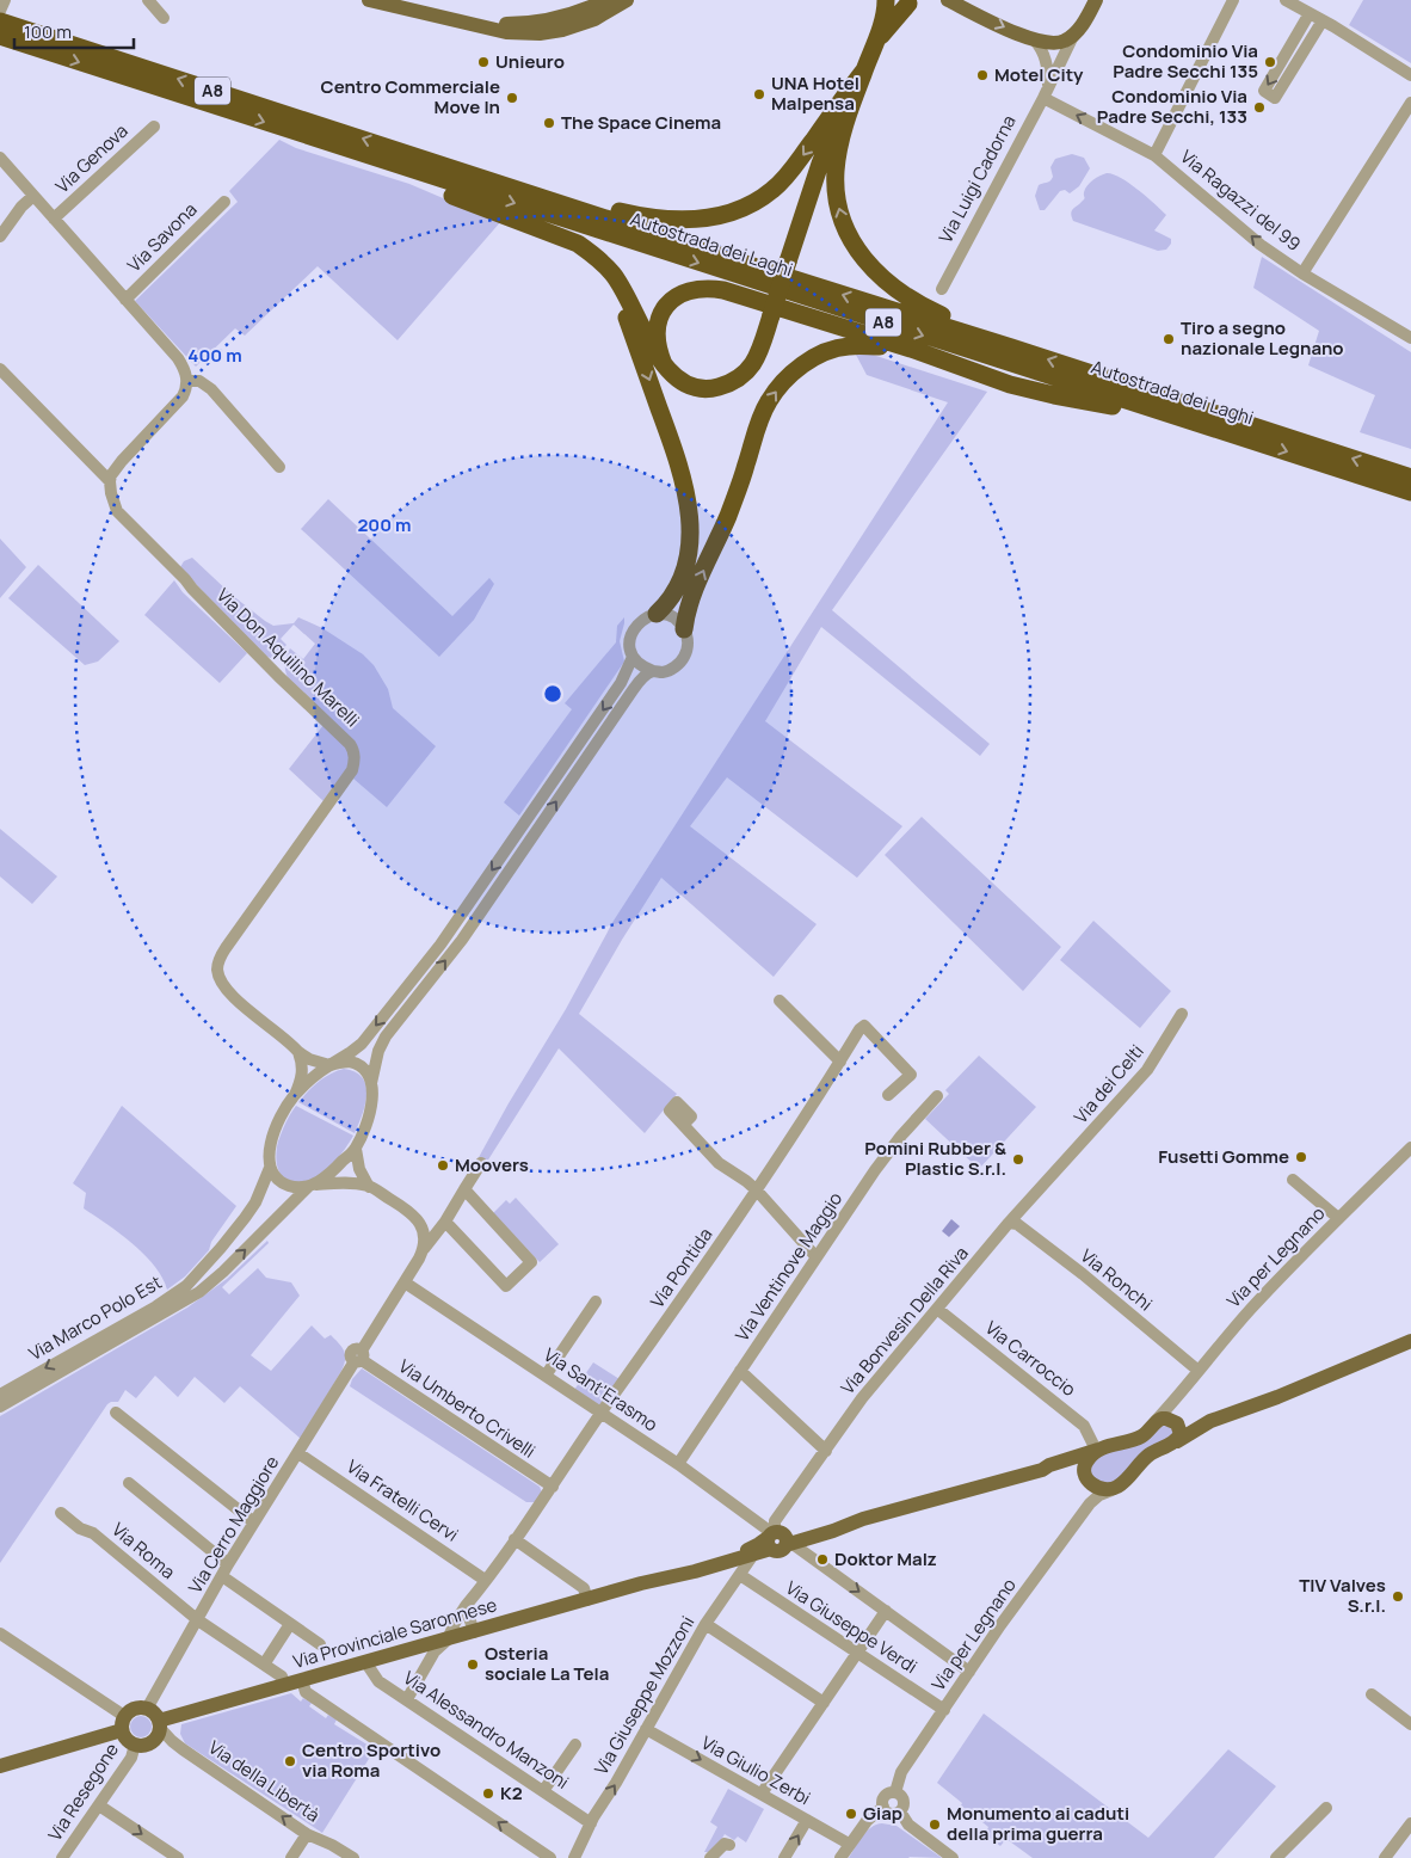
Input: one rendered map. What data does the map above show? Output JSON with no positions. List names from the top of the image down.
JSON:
{
  "streets": {
    "highway": ["A8", "Autostrada dei Laghi"],
    "main road": ["Via Luigi Cadorna", "Via Provinciale Saronnese"],
    "street": [
      "Via Genova",
      "Via Ragazzi del 99",
      "Via Savona",
      "Via Don Aquilino Marelli",
      "Via dei Celti",
      "Via per Legnano",
      "Via Ventinove Maggio",
      "Via Pontida",
      "Via Ronchi",
      "Via Marco Polo Est",
      "Via Bonvesin Della Riva",
      "Via Carroccio",
      "Via Sant'Erasmo",
      "Via Umberto Crivelli",
      "Via Fratelli Cervi",
      "Via Cerro Maggiore",
      "Via Roma",
      "Via Giuseppe Verdi",
      "Via Giuseppe Mozzoni",
      "Via Alessandro Manzoni",
      "Via Giulio Zerbi",
      "Via della Libertà",
      "Via Resegone"
    ]
  },
  "crossings": [
    ["Via Luigi Cadorna", "Via Ragazzi del 99"],
    ["Via Don Aquilino Marelli", "Via Marco Polo Est"],
    ["Via dei Celti", "Via Bonvesin Della Riva"],
    ["Via per Legnano", "Via Ronchi"],
    ["Via per Legnano", "Via Sant'Erasmo"],
    ["Via per Legnano", "Via Giuseppe Verdi"],
    ["Via per Legnano", "Via Provinciale Saronnese"],
    ["Via Ventinove Maggio", "Via Sant'Erasmo"],
    ["Via Pontida", "Via Sant'Erasmo"],
    ["Via Pontida", "Via Umberto Crivelli"],
    ["Via Pontida", "Via Fratelli Cervi"],
    ["Via Pontida", "Via Provinciale Saronnese"],
    ["Via Pontida", "Via Alessandro Manzoni"],
    ["Via Ronchi", "Via Bonvesin Della Riva"],
    ["Via Bonvesin Della Riva", "Via Carroccio"],
    ["Via Bonvesin Della Riva", "Via Sant'Erasmo"],
    ["Via Bonvesin Della Riva", "Via Provinciale Saronnese"],
    ["Via Carroccio", "Via Provinciale Saronnese"],
    ["Via Sant'Erasmo", "Via Cerro Maggiore"],
    ["Via Sant'Erasmo", "Via Provinciale Saronnese"],
    ["Via Umberto Crivelli", "Via Cerro Maggiore"],
    ["Via Fratelli Cervi", "Via Cerro Maggiore"],
    ["Via Cerro Maggiore", "Via Roma"],
    ["Via Cerro Maggiore", "Via Provinciale Saronnese"],
    ["Via Cerro Maggiore", "Via della Libertà"],
    ["Via Cerro Maggiore", "Via Resegone"],
    ["Via Roma", "Via Provinciale Saronnese"],
    ["Via Giuseppe Verdi", "Via Giuseppe Mozzoni"],
    ["Via Provinciale Saronnese", "Via Giuseppe Mozzoni"],
    ["Via Provinciale Saronnese", "Via Alessandro Manzoni"],
    ["Via Provinciale Saronnese", "Via della Libertà"],
    ["Via Provinciale Saronnese", "Via Resegone"],
    ["Via Giuseppe Mozzoni", "Via Alessandro Manzoni"],
    ["Via Giuseppe Mozzoni", "Via Giulio Zerbi"],
    ["Via della Libertà", "Via Resegone"]
  ],
  "one_way": ["Via Ragazzi del 99", "Via Giulio Zerbi"],
  "places": [
    "Unieuro",
    "Condominio Via Padre Secchi 135",
    "Motel City",
    "UNA Hotel Malpensa",
    "Centro Commerciale Move In",
    "Condominio Via Padre Secchi, 133",
    "The Space Cinema",
    "Tiro a segno nazionale Legnano",
    "Fusetti Gomme",
    "Pomini Rubber & Plastic S.r.l.",
    "Moovers",
    "Doktor Malz",
    "TIV Valves S.r.l.",
    "Osteria sociale La Tela",
    "Centro Sportivo via Roma",
    "K2",
    "Giap",
    "Monumento ai caduti della prima guerra"
  ],
  "scale_bar": "100 m",
  "rings": ["400 m", "200 m"]
}
